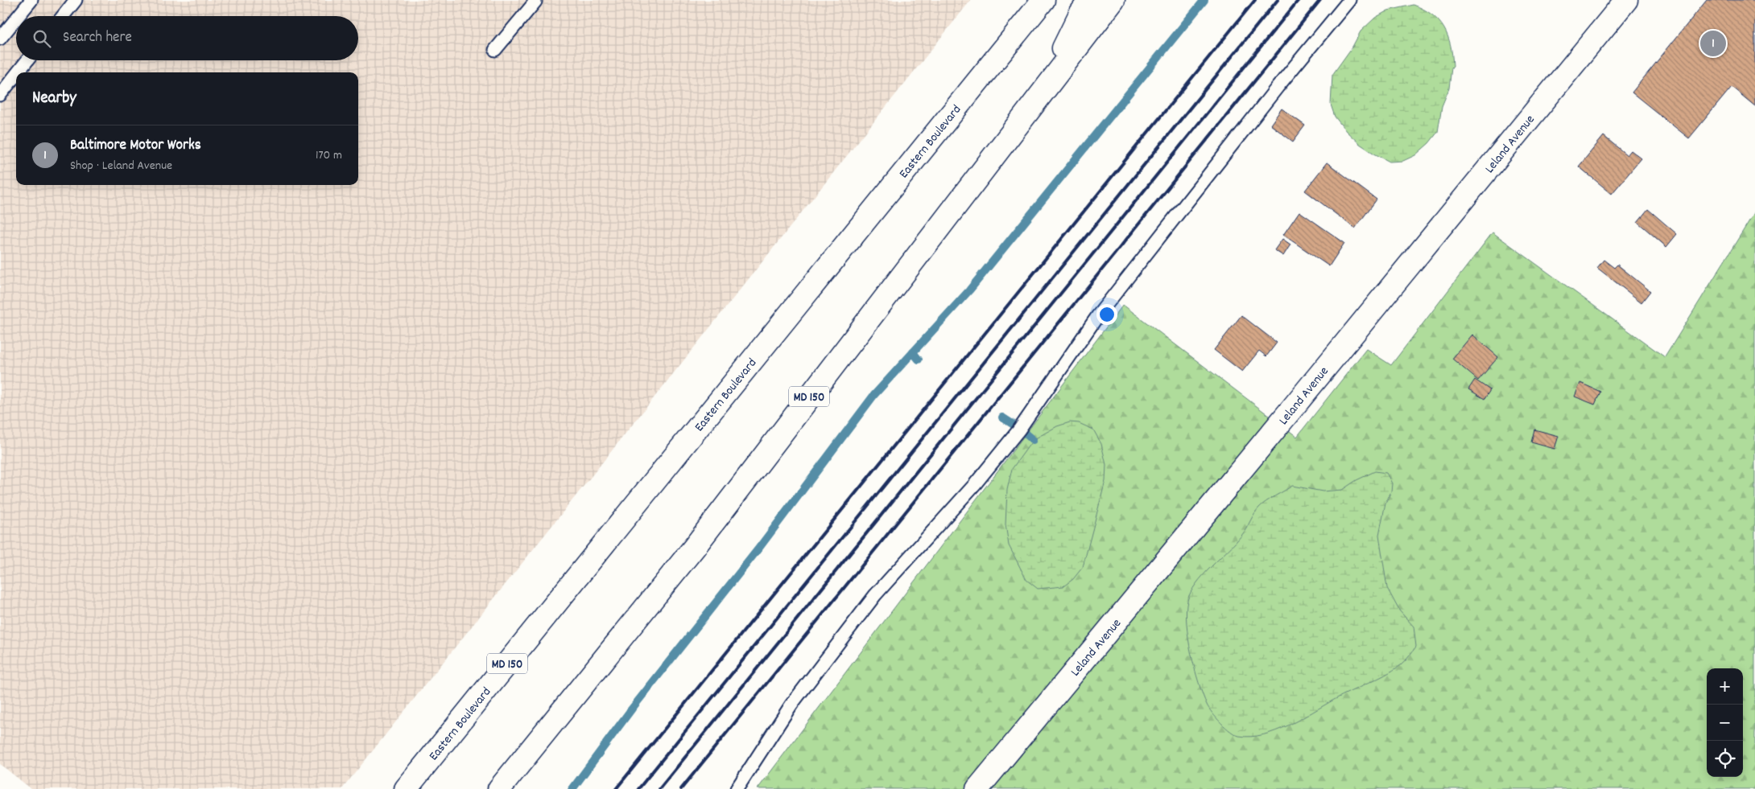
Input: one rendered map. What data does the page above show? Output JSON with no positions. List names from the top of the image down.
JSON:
{
  "streets": {
    "main road": ["Eastern Boulevard", "Leland Avenue", "MD 150"]
  },
  "page": {
    "search": "Search here",
    "pins": "1",
    "heading": "Nearby",
    "list": [
      {
        "mark": "1",
        "name": "Baltimore Motor Works",
        "note": "Shop · Leland Avenue",
        "value": "170 m"
      }
    ],
    "map_buttons": ["+", "−"]
  }
}
